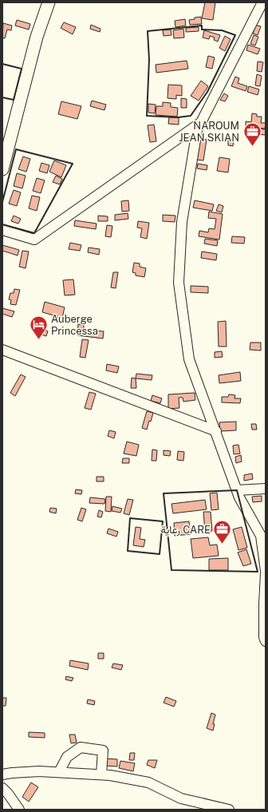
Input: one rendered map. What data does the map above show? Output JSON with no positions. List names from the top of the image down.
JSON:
{
  "places": {
    "office": ["NAROUM JEAN SKIAN", "رعاية CARE"],
    "hotel": ["Auberge Princessa"]
  }
}
